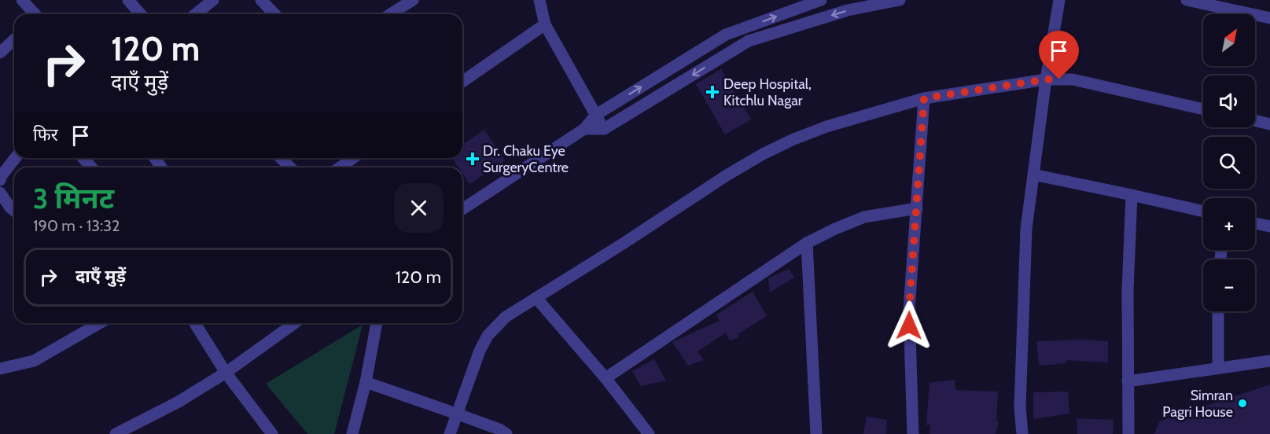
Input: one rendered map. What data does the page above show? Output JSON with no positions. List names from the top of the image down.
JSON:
{
  "places": {
    "health": ["Deep Hospital, Kitchlu Nagar", "Dr. Chaku Eye SurgeryCentre"],
    "other": ["Simran Pagri House"]
  },
  "north": "top right",
  "page": {
    "map_buttons": ["+", "−"],
    "turn": ["120 m", "दाएँ मुड़ें"],
    "then": "फिर",
    "heading": ["3 मिनट", "190 m · 13:32"],
    "list": [
      {
        "name": "दाएँ मुड़ें",
        "value": "120 m"
      }
    ]
  }
}
